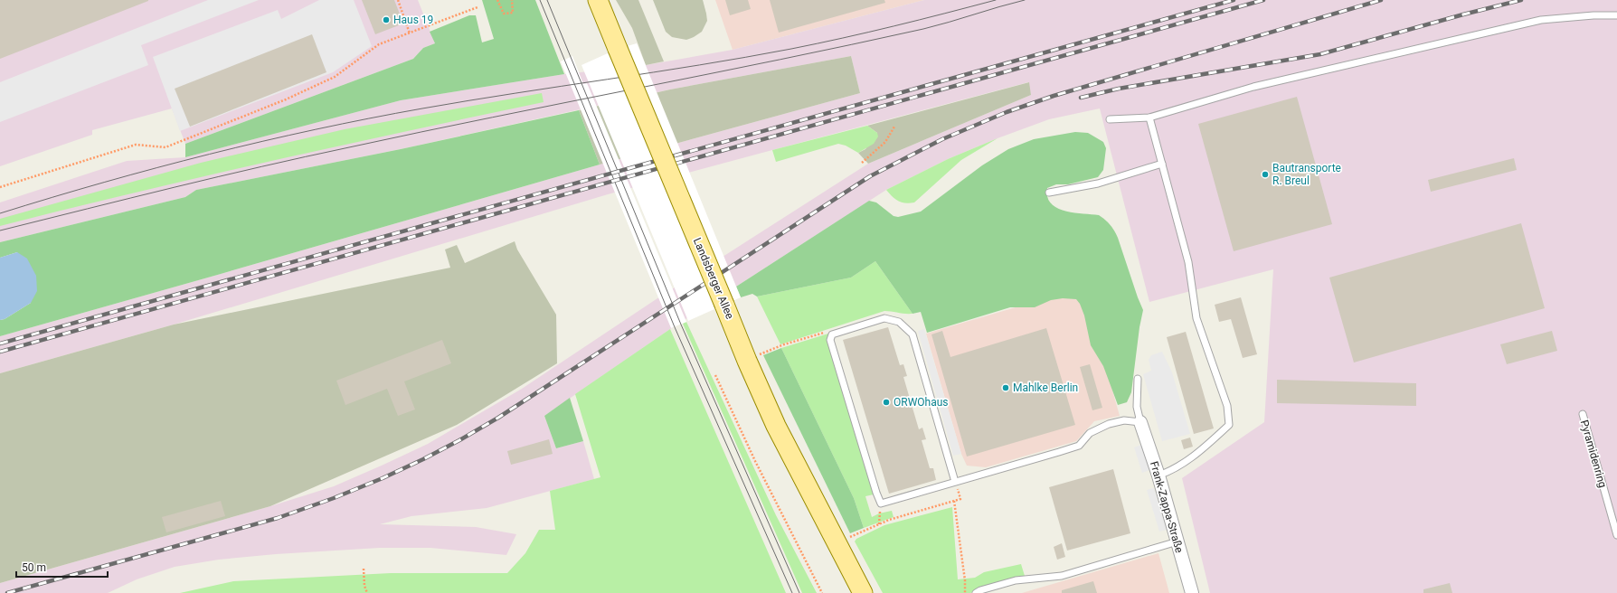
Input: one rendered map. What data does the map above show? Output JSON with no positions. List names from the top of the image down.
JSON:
{
  "streets": {
    "main road": ["Landsberger Allee"],
    "street": ["Frank-Zappa-Straße"],
    "lane": ["Pyramidenring"]
  },
  "places": [
    "Haus 19",
    "Bautransporte R. Breul",
    "Mahlke Berlin",
    "ORWOhaus"
  ],
  "scale_bar": "50 m"
}
